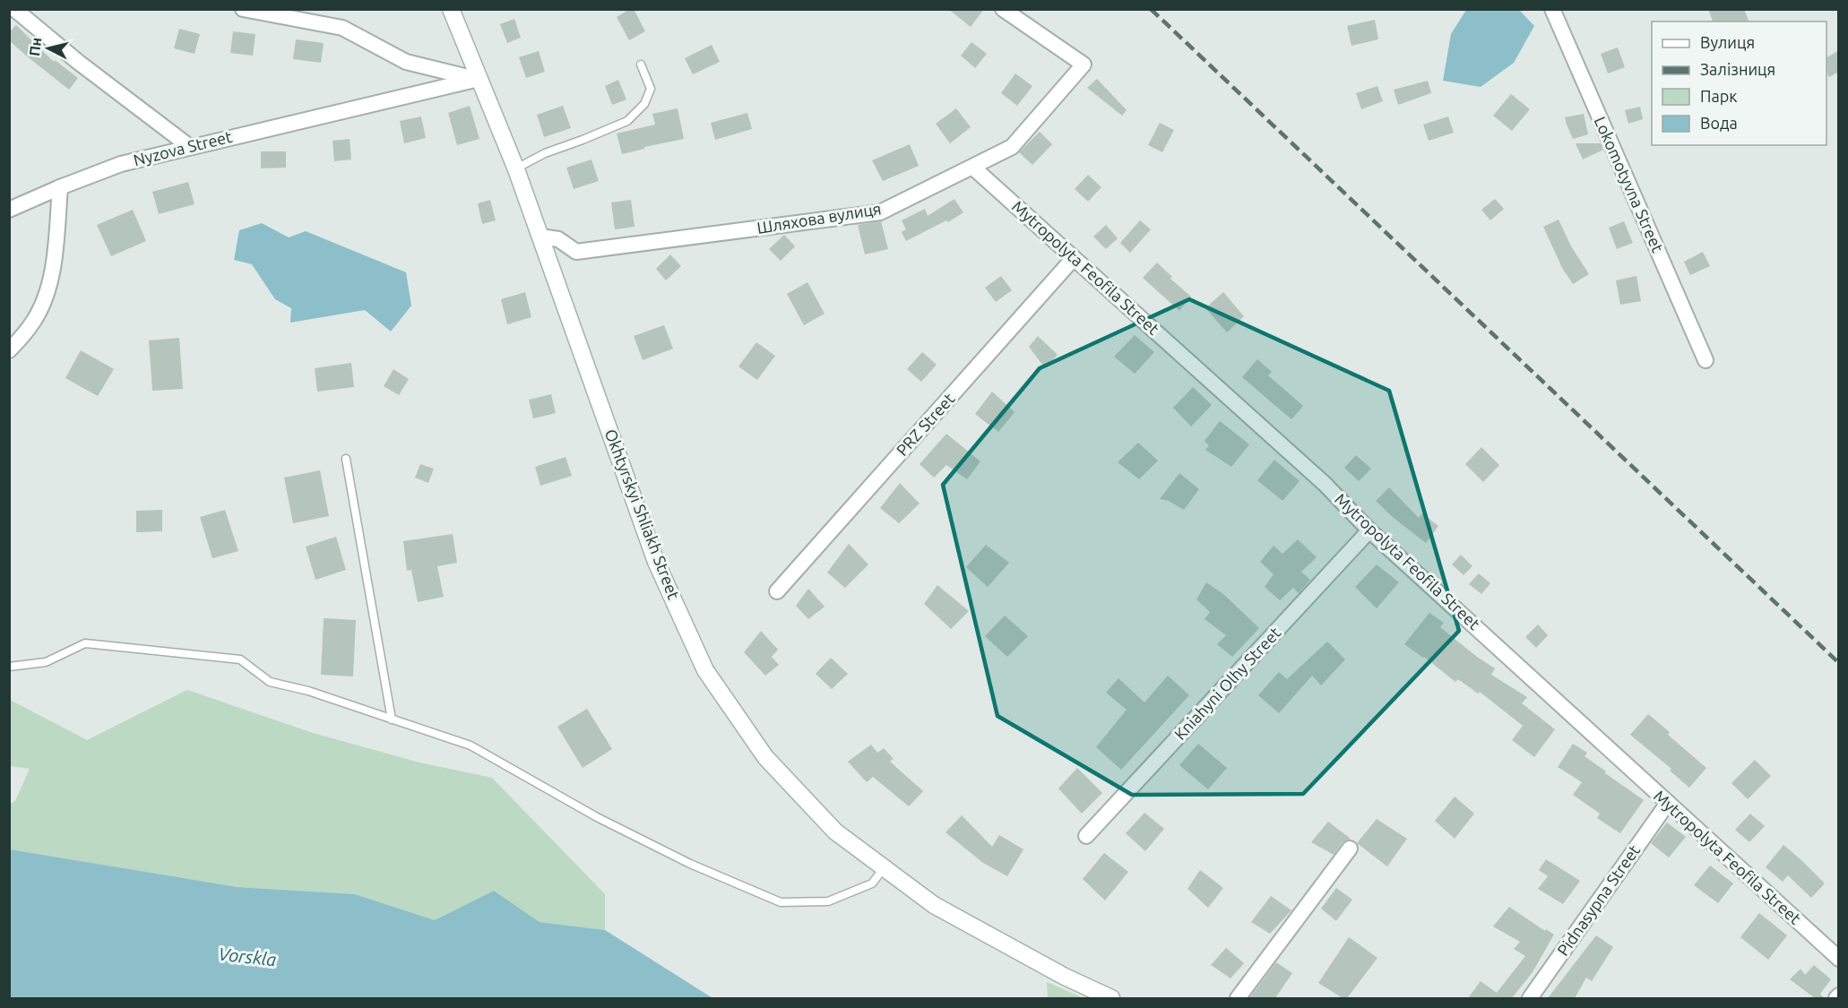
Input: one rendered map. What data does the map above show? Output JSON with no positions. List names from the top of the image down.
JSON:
{
  "streets": {
    "main road": ["Okhtyrskyi Shliakh Street"],
    "street": [
      "Nyzova Street",
      "Lokomotyvna Street",
      "Шляхова вулиця",
      "Mytropolyta Feofila Street",
      "PRZ Street",
      "Kniahyni Olhy Street",
      "Pidnasypna Street"
    ]
  },
  "crossings": [
    ["Nyzova Street", "Okhtyrskyi Shliakh Street"],
    ["Шляхова вулиця", "Mytropolyta Feofila Street"],
    ["Шляхова вулиця", "Okhtyrskyi Shliakh Street"],
    ["Mytropolyta Feofila Street", "PRZ Street"],
    ["Mytropolyta Feofila Street", "Kniahyni Olhy Street"],
    ["Mytropolyta Feofila Street", "Pidnasypna Street"]
  ],
  "water": ["Vorskla"],
  "legend": [
    "Вулиця",
    "Залізниця",
    "Парк",
    "Вода"
  ],
  "north": "left"
}
